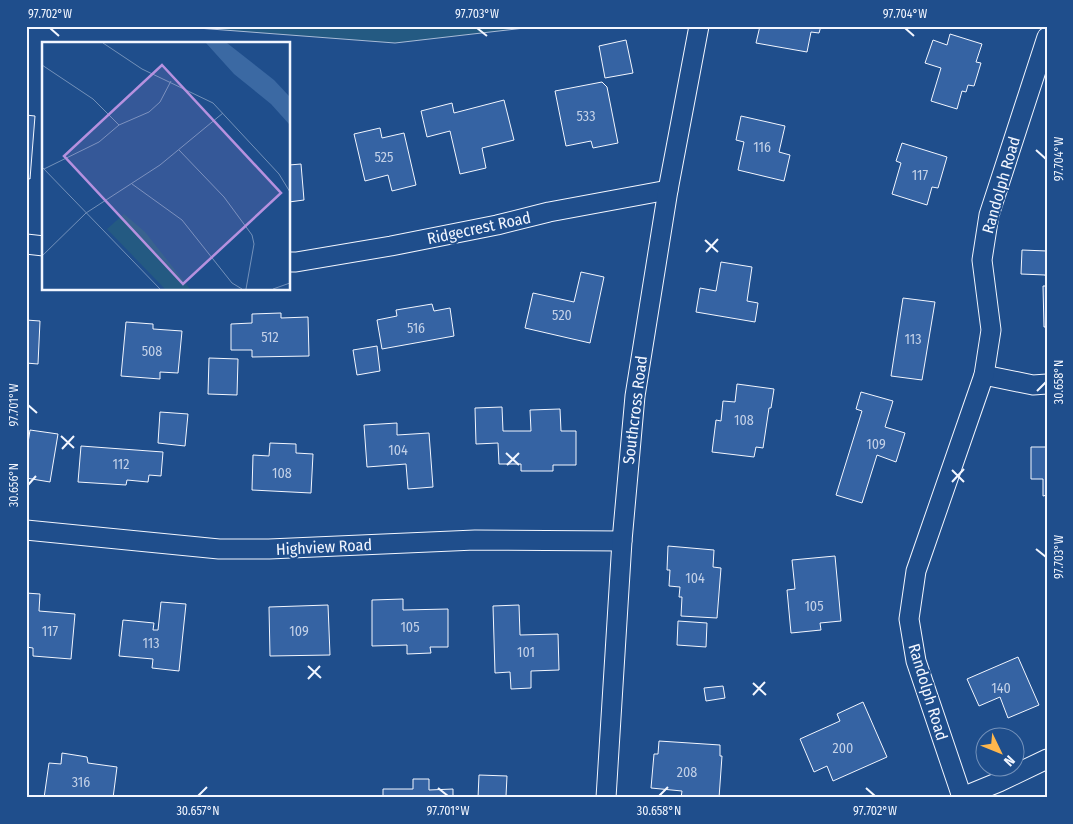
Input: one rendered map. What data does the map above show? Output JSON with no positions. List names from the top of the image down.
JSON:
{
  "streets": {
    "street": [
      "Randolph Road",
      "Ridgecrest Road",
      "Southcross Road",
      "Highview Road"
    ]
  },
  "crossings": [
    ["Ridgecrest Road", "Southcross Road"],
    ["Southcross Road", "Highview Road"]
  ],
  "house_numbers": [
    "533",
    "116",
    "525",
    "117",
    "520",
    "516",
    "512",
    "113",
    "508",
    "108",
    "109",
    "104",
    "112",
    "108",
    "104",
    "105",
    "105",
    "117",
    "109",
    "113",
    "101",
    "140",
    "200",
    "208",
    "316"
  ],
  "north": "bottom right",
  "coordinates": [
    "97.702°W",
    "97.703°W",
    "97.704°W",
    "30.658°N",
    "97.701°W",
    "30.656°N",
    "30.657°N"
  ]
}
